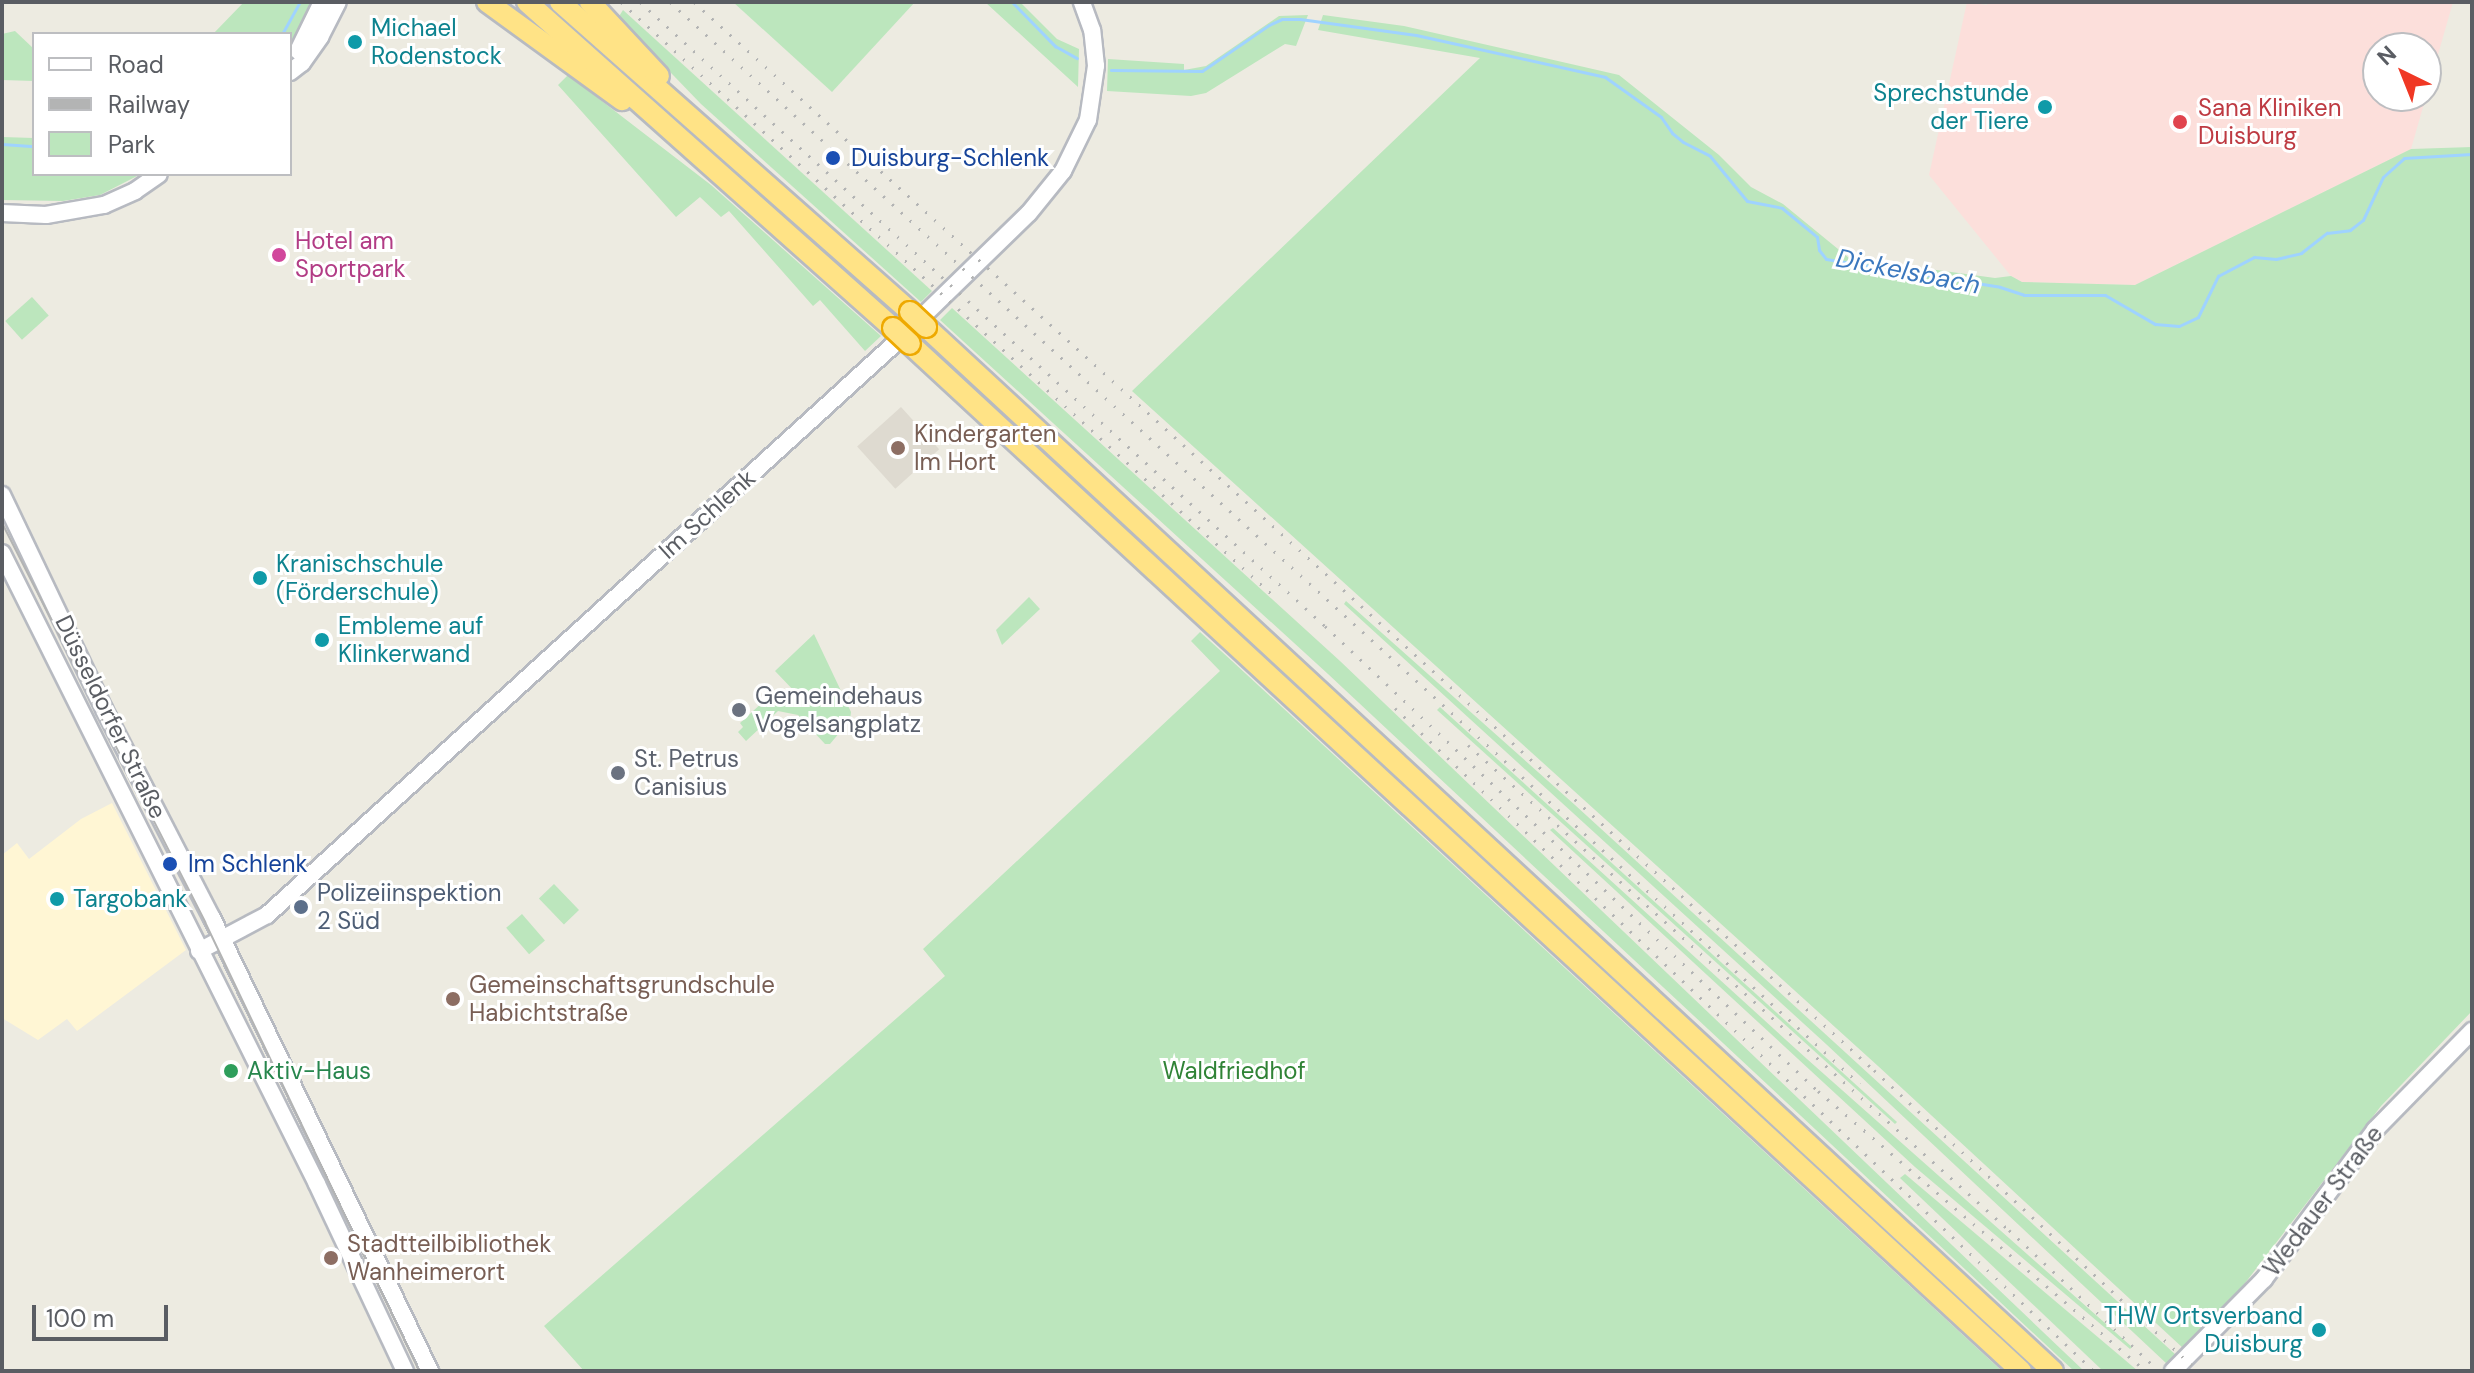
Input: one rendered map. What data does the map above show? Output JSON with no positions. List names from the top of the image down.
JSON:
{
  "streets": {
    "main road": ["Im Schlenk", "Düsseldorfer Straße", "Wedauer Straße"]
  },
  "crossings": [
    ["Im Schlenk", "Düsseldorfer Straße"]
  ],
  "water": ["Dickelsbach"],
  "parks": ["Waldfriedhof"],
  "places": [
    "Michael Rodenstock",
    "Sprechstunde der Tiere",
    "Sana Kliniken Duisburg",
    "Duisburg-Schlenk",
    "Hotel am Sportpark",
    "Kindergarten Im Hort",
    "Kranischschule (Förderschule)",
    "Embleme auf Klinkerwand",
    "Gemeindehaus Vogelsangplatz",
    "St. Petrus Canisius",
    "Im Schlenk",
    "Targobank",
    "Polizeiinspektion 2 Süd",
    "Gemeinschaftsgrundschule Habichtstraße",
    "Aktiv-Haus",
    "Stadtteilbibliothek Wanheimerort",
    "THW Ortsverband Duisburg"
  ],
  "legend": ["Road", "Railway", "Park"],
  "scale_bar": "100 m",
  "north": "top left"
}
